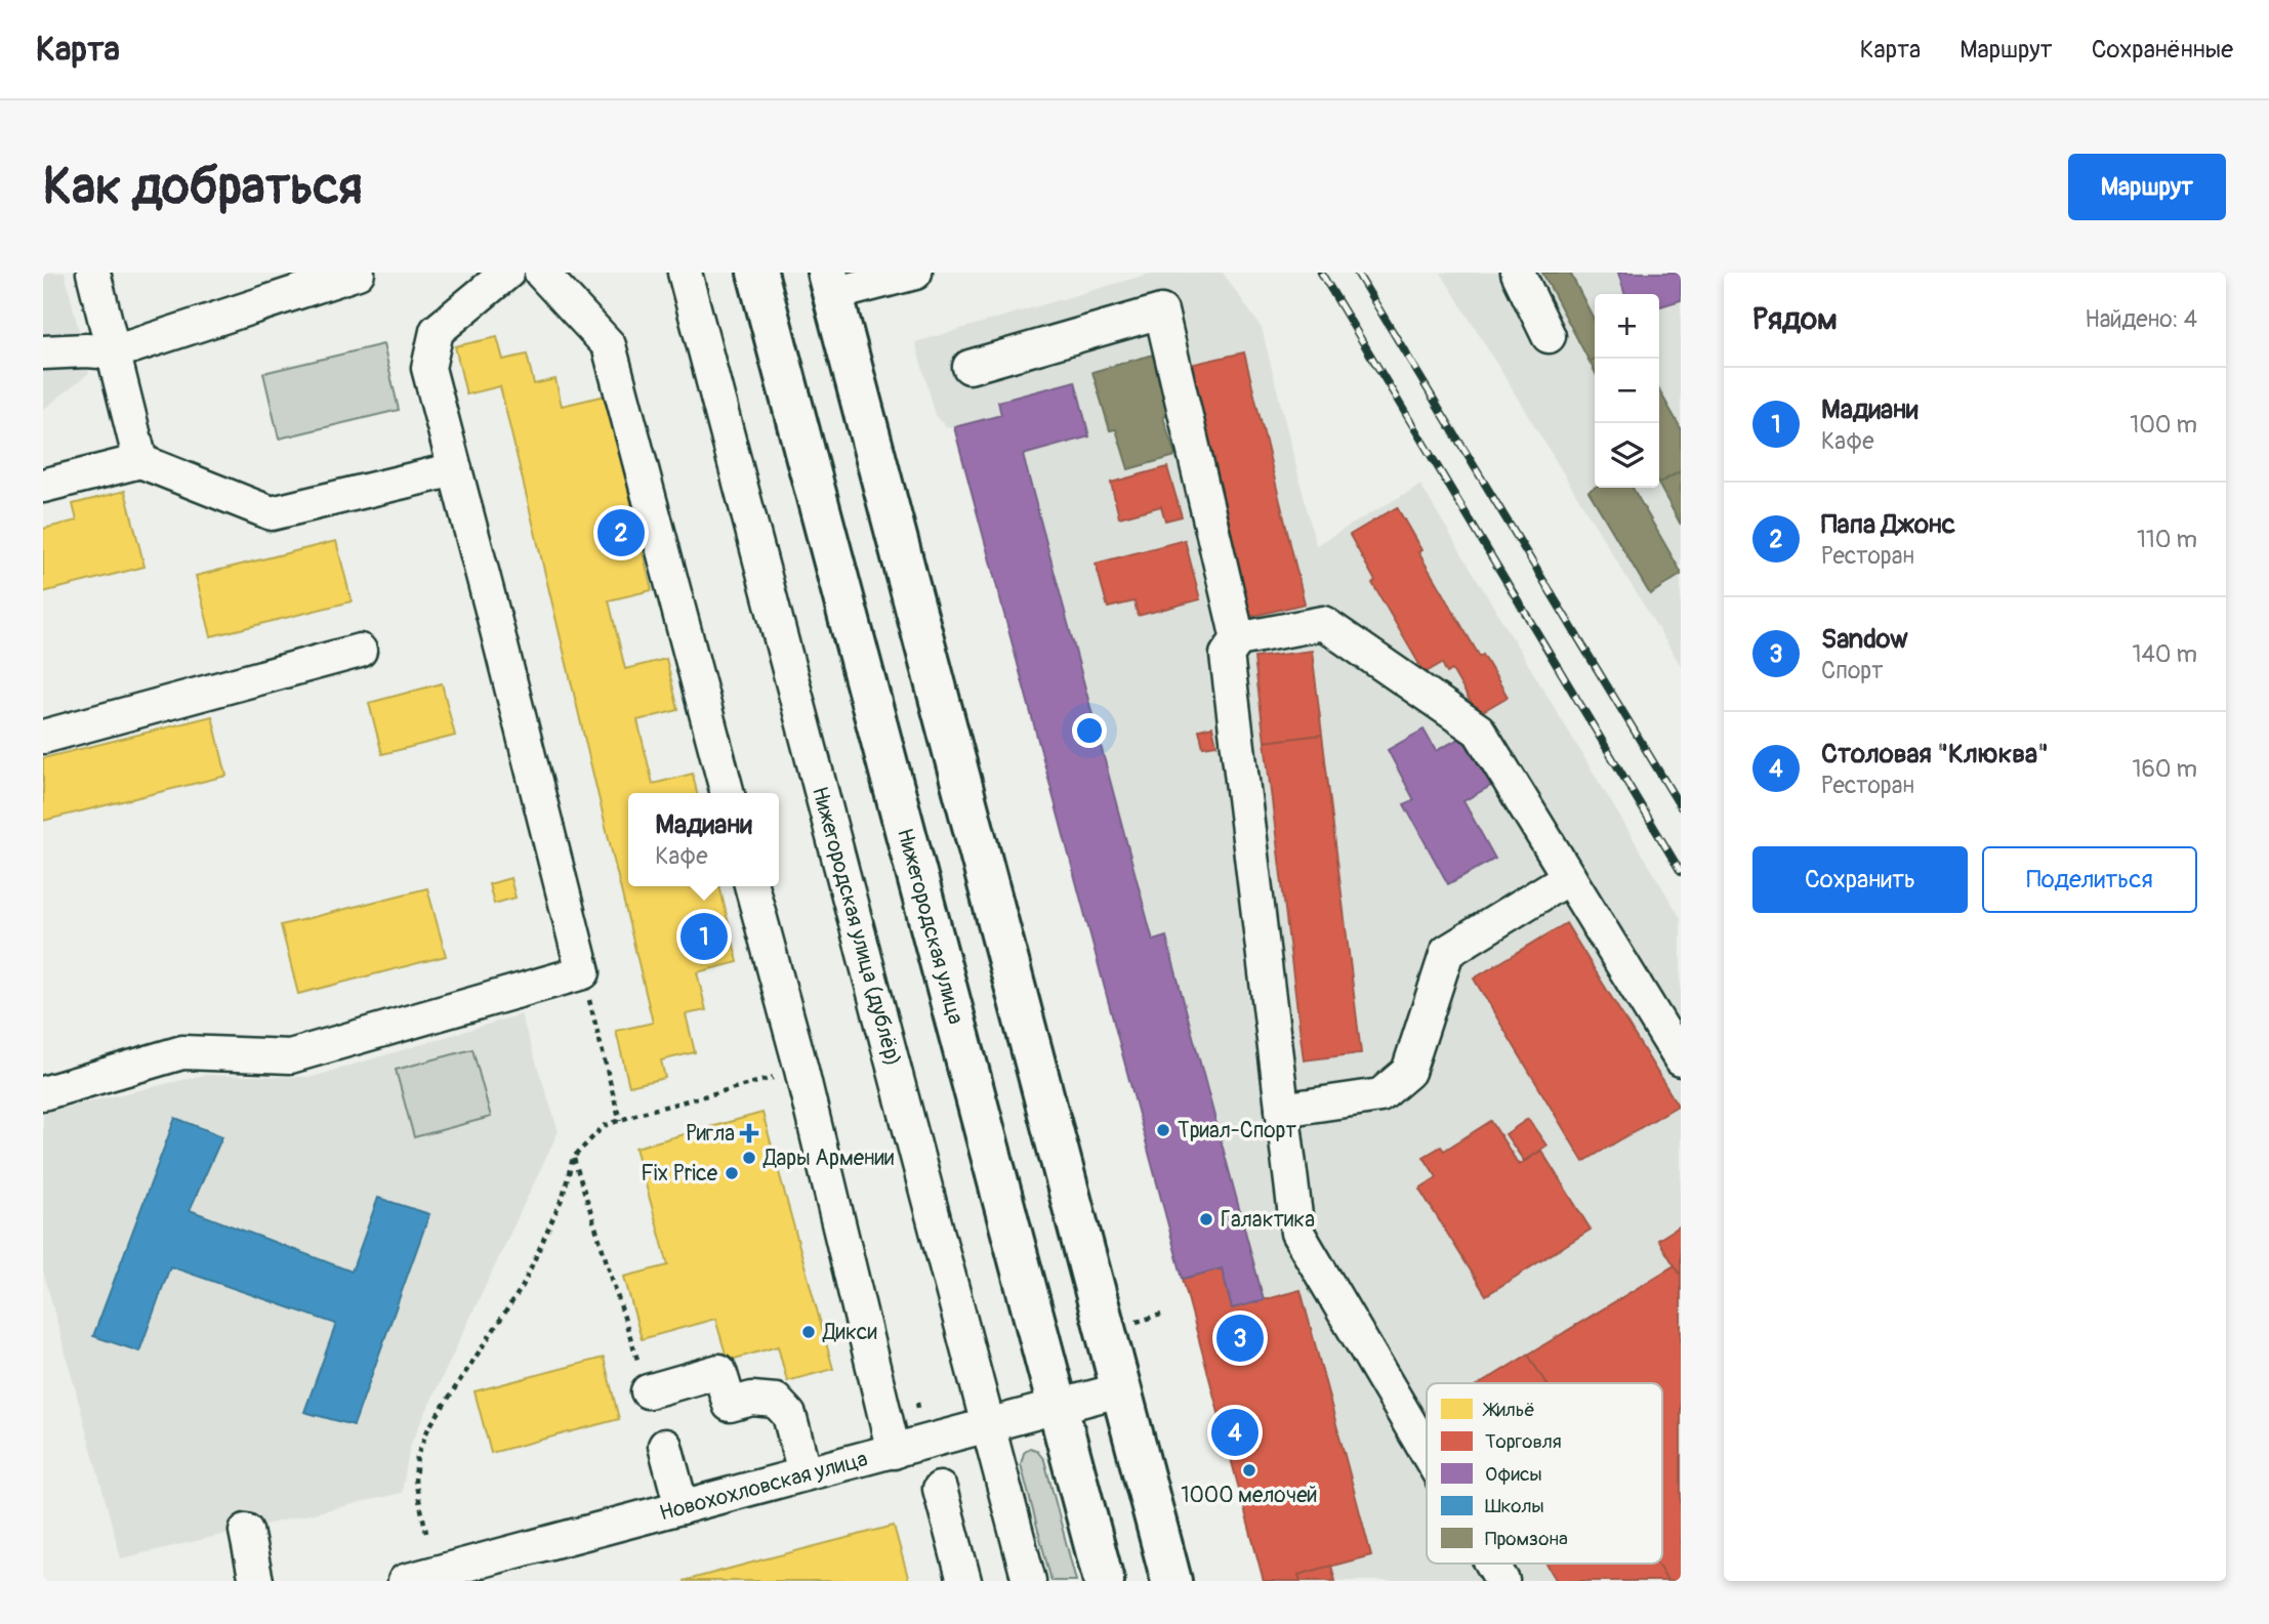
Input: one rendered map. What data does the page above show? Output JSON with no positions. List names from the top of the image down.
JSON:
{
  "streets": {
    "main road": ["Нижегородская улица"],
    "street": ["Нижегородская улица (дублёр)", "Новохохловская улица"]
  },
  "crossings": [
    ["Нижегородская улица (дублёр)", "Новохохловская улица"],
    ["Нижегородская улица", "Новохохловская улица"]
  ],
  "places": {
    "other": [
      "Триал-Спорт",
      "Дары Армении",
      "Fix Price",
      "Галактика",
      "Дикси",
      "1000 мелочей"
    ],
    "health": ["Ригла"]
  },
  "legend": [
    "Жильё",
    "Торговля",
    "Офисы",
    "Школы",
    "Промзона"
  ],
  "page": {
    "header": "Карта",
    "nav": ["Карта", "Маршрут", "Сохранённые"],
    "buttons": [
      "Маршрут",
      ["Сохранить", "Поделиться"]
    ],
    "title": "Как добраться",
    "heading": ["Рядом", "Найдено: 4"],
    "map_buttons": ["+", "−"],
    "list": [
      {
        "mark": "1",
        "name": "Мадиани",
        "note": "Кафе",
        "value": "100 m"
      },
      {
        "mark": "2",
        "name": "Папа Джонс",
        "note": "Ресторан",
        "value": "110 m"
      },
      {
        "mark": "3",
        "name": "Sandow",
        "note": "Спорт",
        "value": "140 m"
      },
      {
        "mark": "4",
        "name": "Столовая \"Клюква\"",
        "note": "Ресторан",
        "value": "160 m"
      }
    ],
    "pins": [
      "2",
      "1",
      "3",
      "4"
    ],
    "popup": ["Мадиани", "Кафе"]
  }
}
